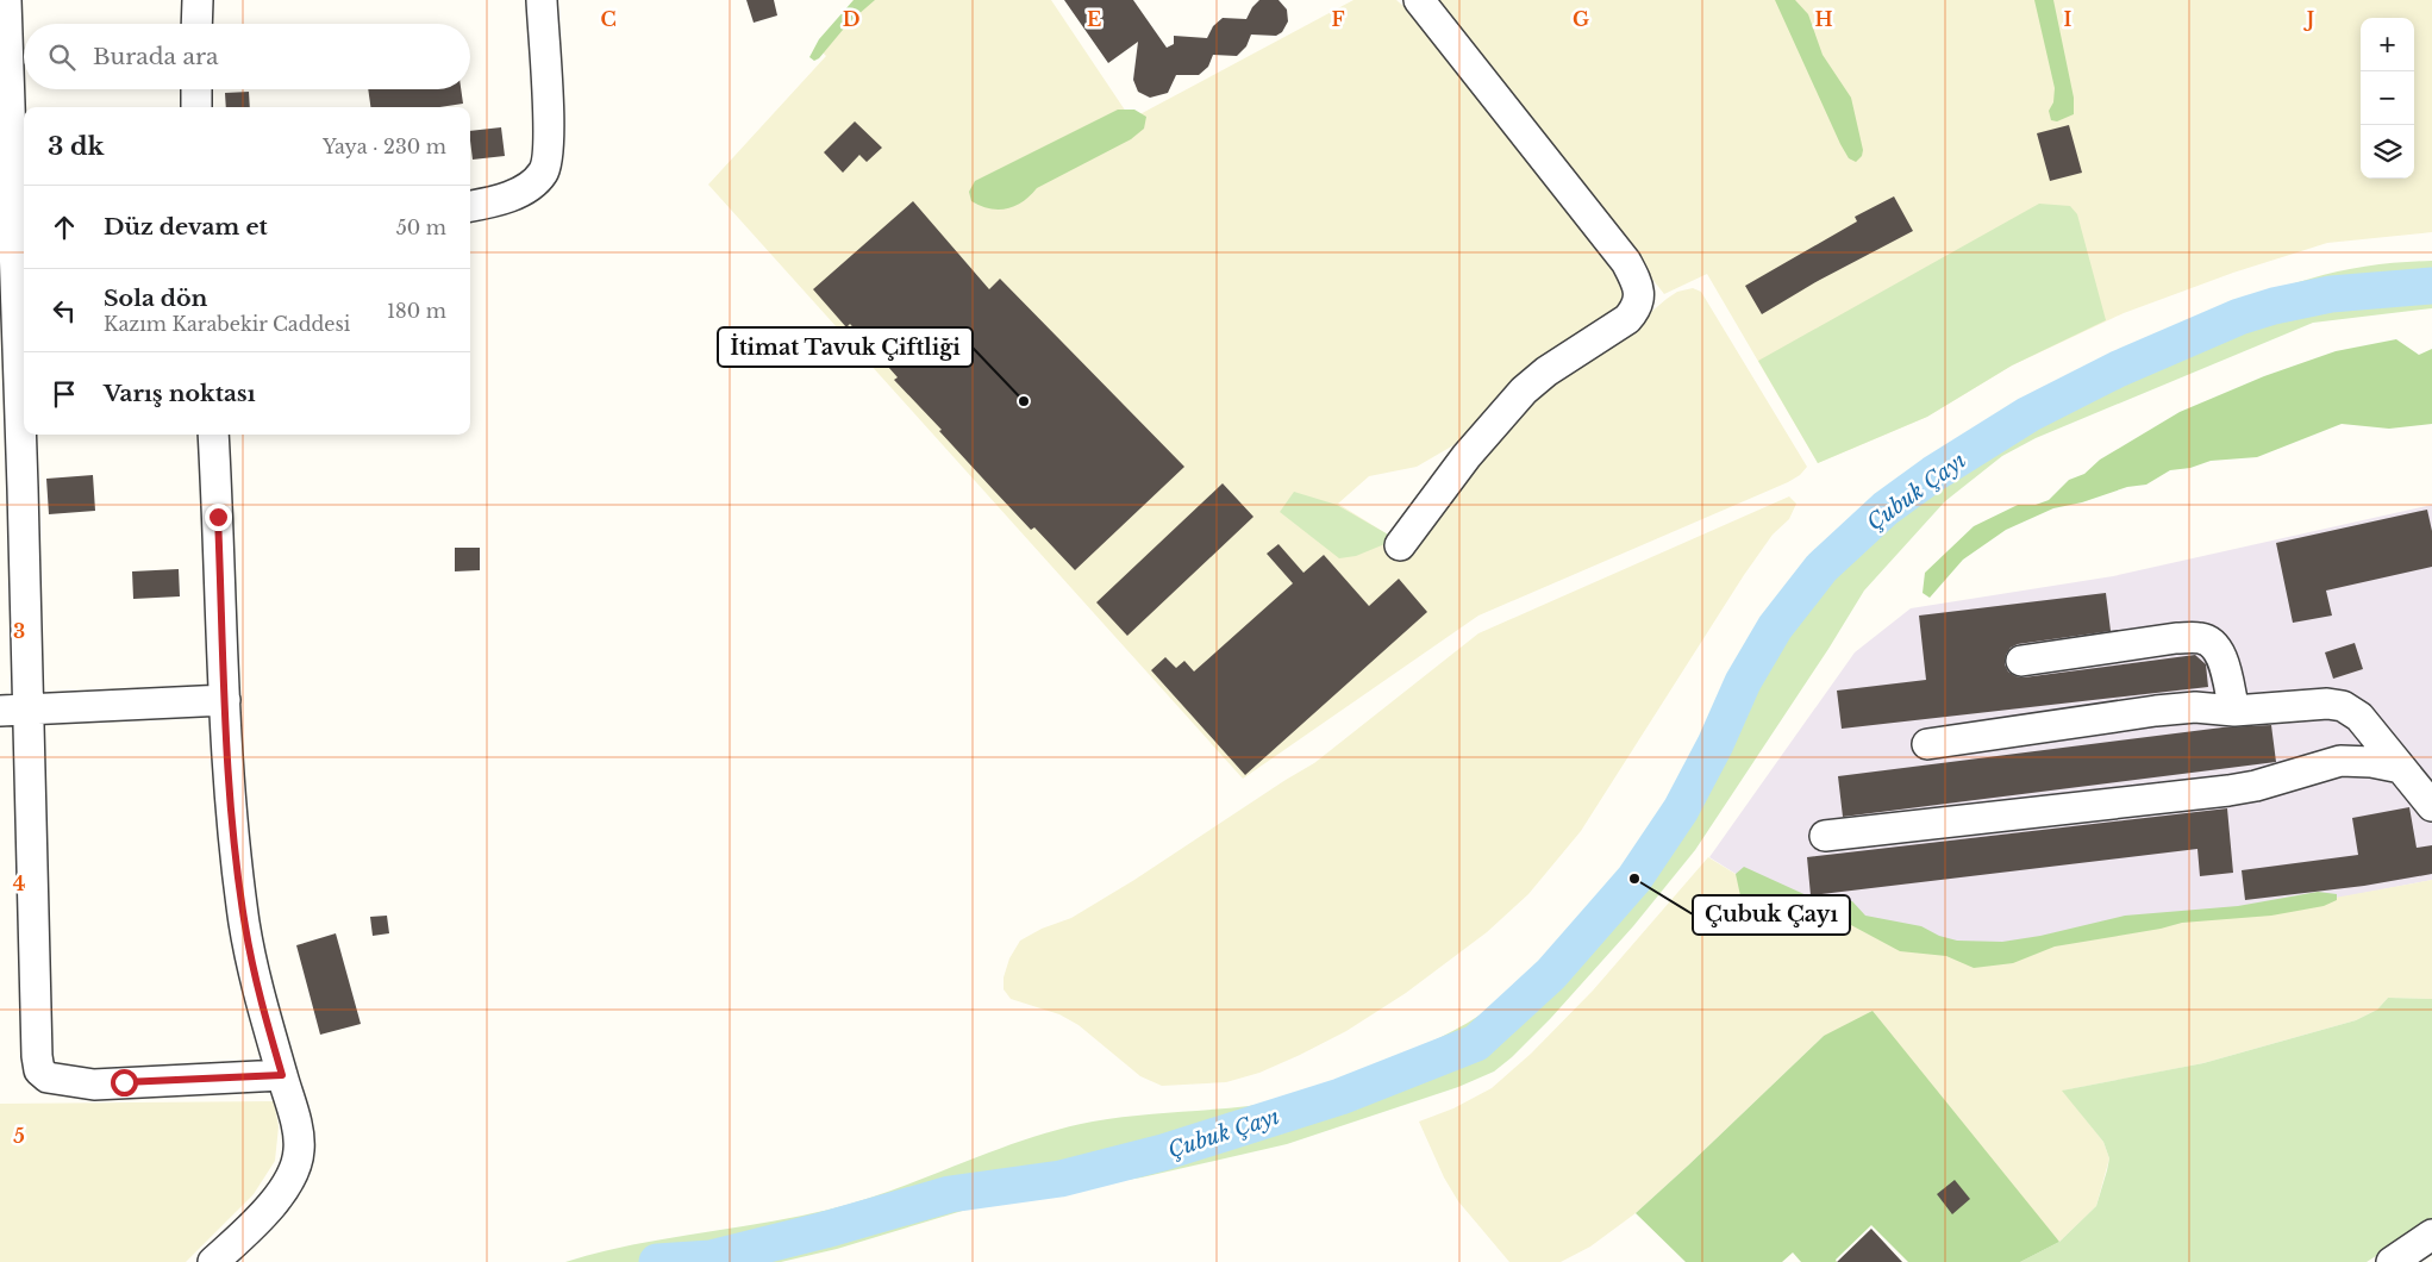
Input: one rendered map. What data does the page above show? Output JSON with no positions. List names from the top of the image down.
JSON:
{
  "water": ["Çubuk Çayı"],
  "places": ["İtimat Tavuk Çiftliği", "Çubuk Çayı"],
  "page": {
    "map_buttons": ["+", "−"],
    "search": "Burada ara",
    "heading": ["3 dk", "Yaya · 230 m"],
    "list": [
      ["Düz devam et", "50 m"],
      ["Sola dön", "Kazım Karabekir Caddesi", "180 m"],
      "Varış noktası"
    ]
  },
  "grid": {
    "columns": [
      "C",
      "D",
      "E",
      "F",
      "G",
      "H",
      "I",
      "J"
    ],
    "rows": ["3", "4", "5"]
  }
}
